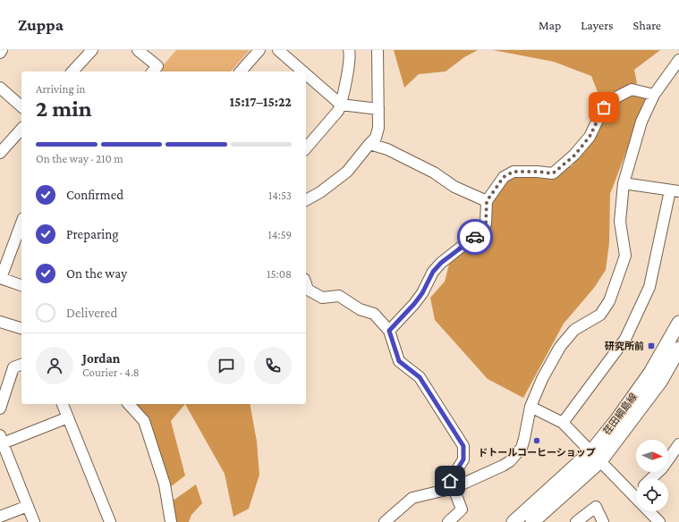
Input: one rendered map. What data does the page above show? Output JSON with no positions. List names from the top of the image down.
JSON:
{
  "streets": {
    "main road": ["荏田綱島線"]
  },
  "places": {
    "transit": ["研究所前"],
    "other": ["ドトールコーヒーショップ"]
  },
  "north": "right",
  "page": {
    "header": "Zuppa",
    "nav": ["Map", "Layers", "Share"],
    "heading": ["2 min", "Arriving in", "15:17–15:22"],
    "panel": ["Jordan", "Courier · 4.8"],
    "bar": "On the way · 210 m",
    "list": [
      ["Confirmed", "14:53"],
      ["Preparing", "14:59"],
      ["On the way", "15:08"],
      "Delivered"
    ]
  }
}
